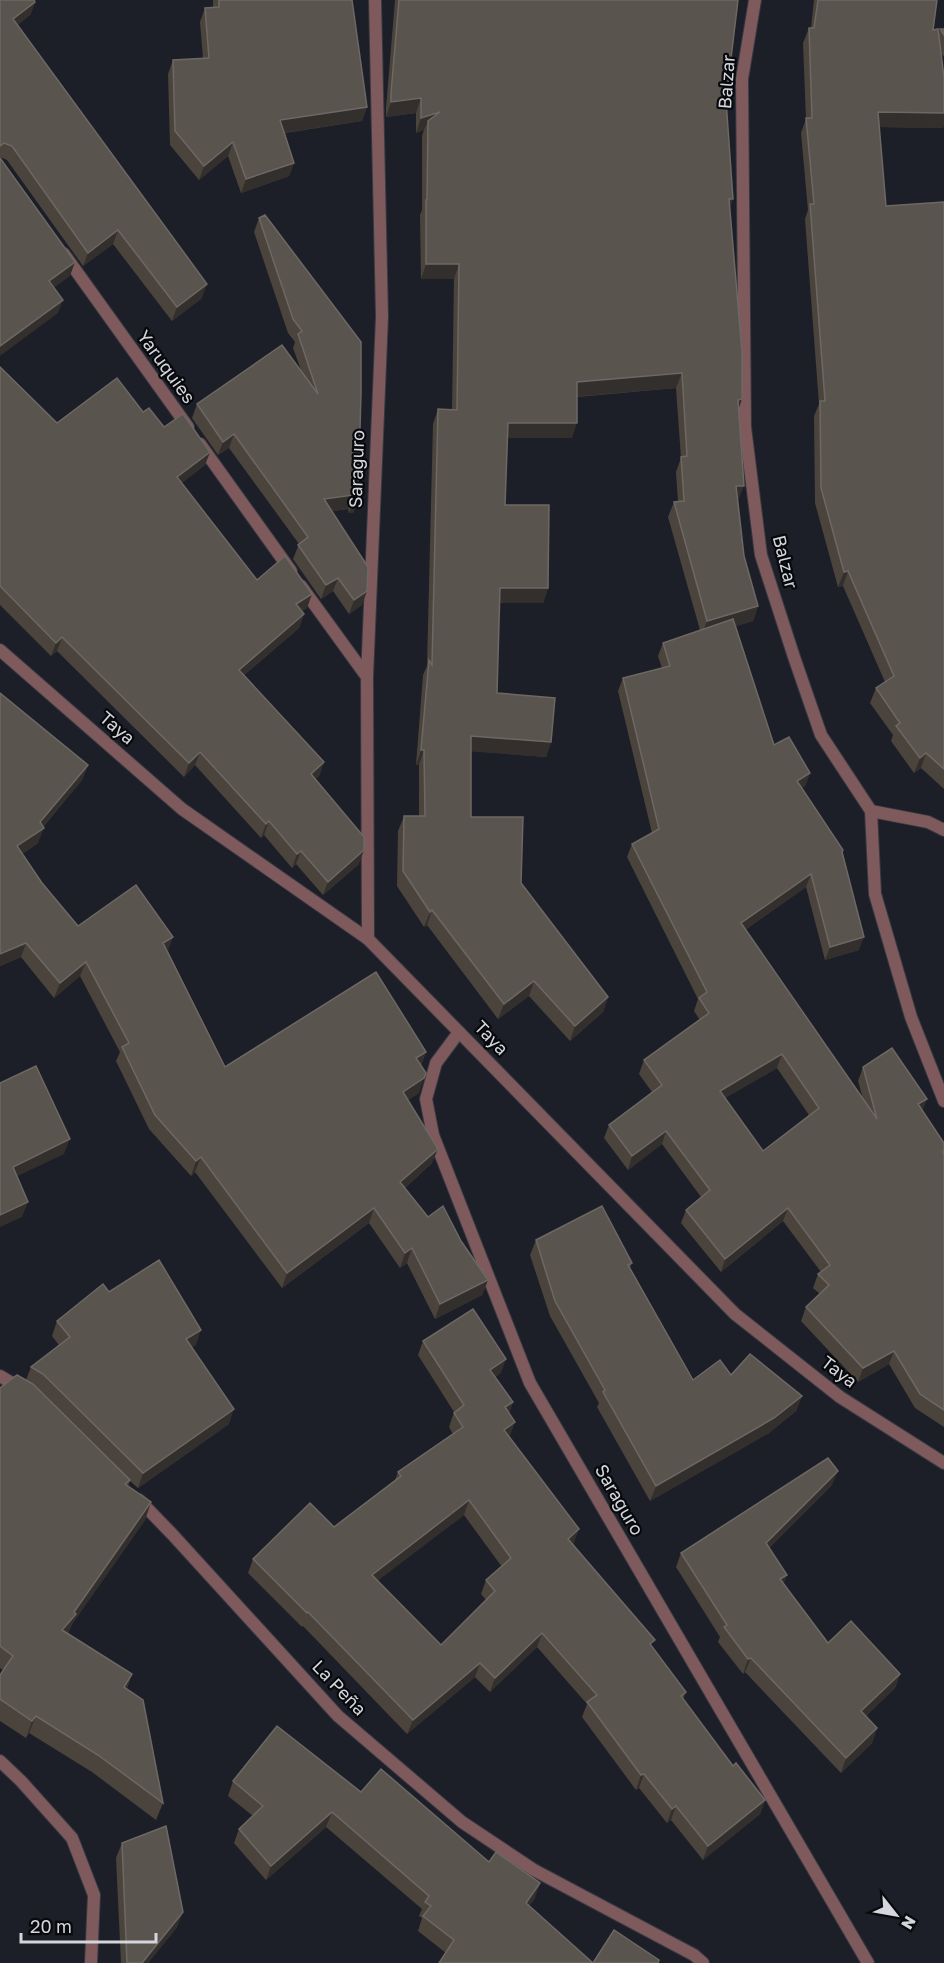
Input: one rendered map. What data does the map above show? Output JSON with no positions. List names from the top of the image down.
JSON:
{
  "streets": {
    "street": [
      "Balzar",
      "Yaruquies",
      "Saraguro",
      "Taya",
      "La Peña"
    ]
  },
  "crossings": [
    ["Yaruquies", "Saraguro"],
    ["Saraguro", "Taya"]
  ],
  "scale_bar": "20 m",
  "north": "bottom right"
}
